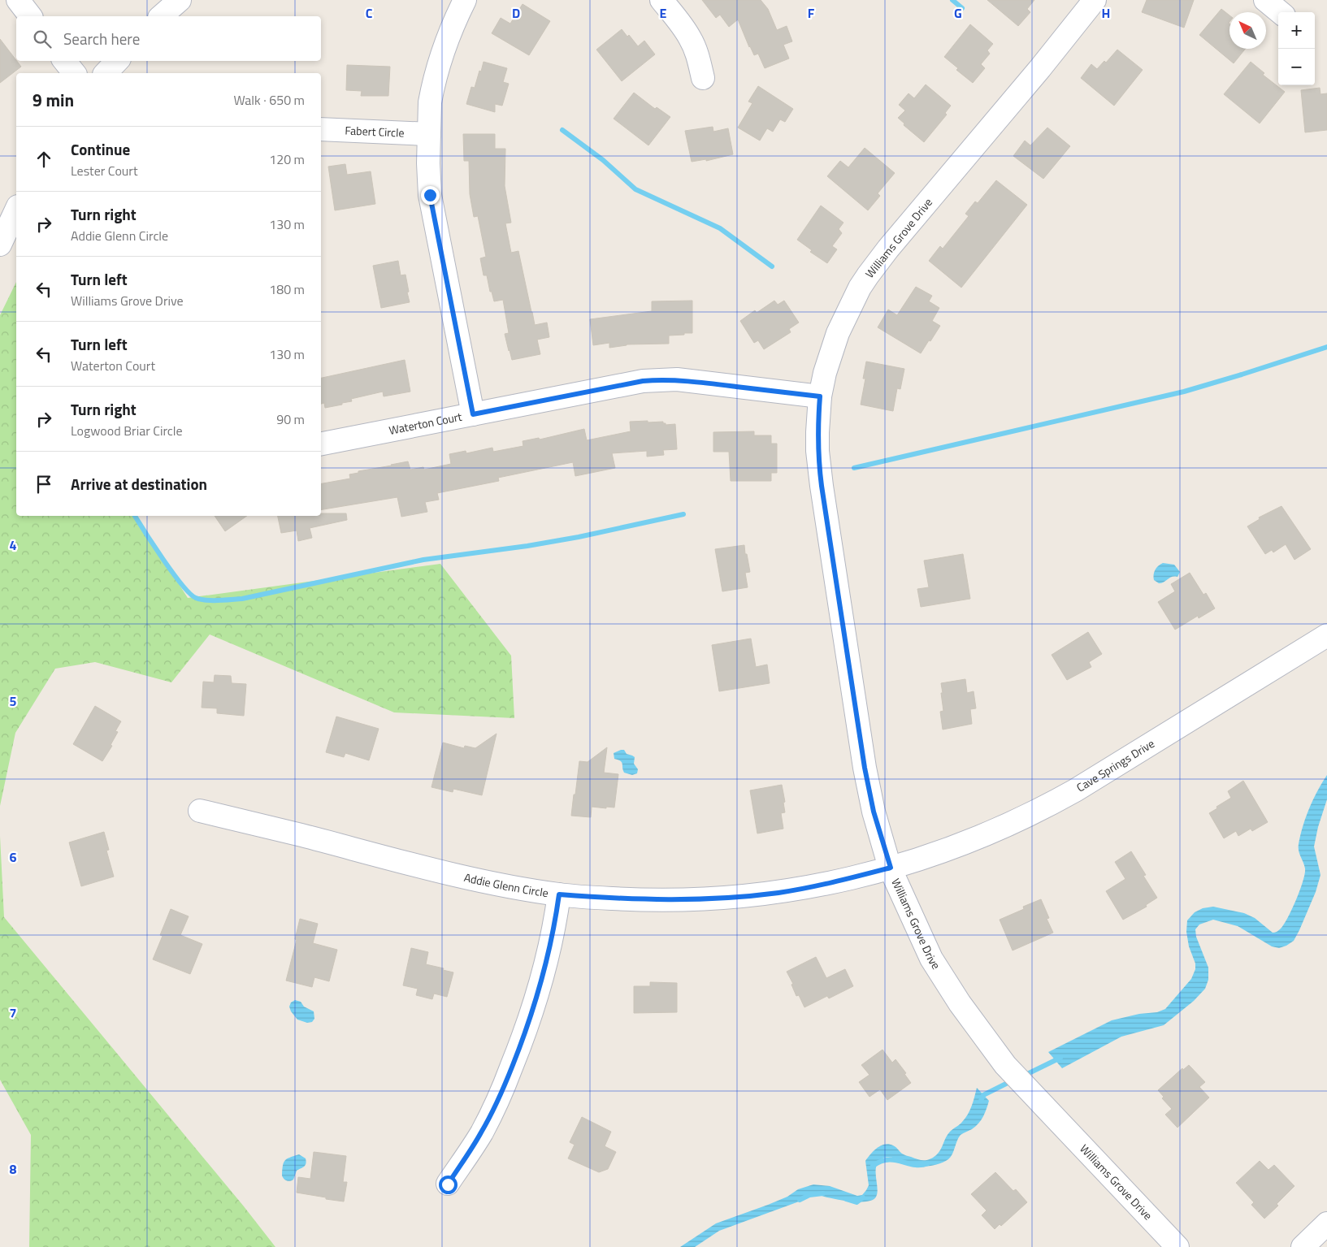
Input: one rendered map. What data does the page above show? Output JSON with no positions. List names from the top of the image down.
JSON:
{
  "streets": {
    "street": [
      "Fabert Circle",
      "Williams Grove Drive",
      "Waterton Court",
      "Cave Springs Drive",
      "Addie Glenn Circle"
    ]
  },
  "crossings": [
    ["Williams Grove Drive", "Waterton Court"],
    ["Williams Grove Drive", "Cave Springs Drive"],
    ["Williams Grove Drive", "Addie Glenn Circle"],
    ["Cave Springs Drive", "Addie Glenn Circle"]
  ],
  "north": "top left",
  "page": {
    "map_buttons": ["+", "−"],
    "search": "Search here",
    "heading": ["9 min", "Walk · 650 m"],
    "list": [
      ["Continue", "Lester Court", "120 m"],
      ["Turn right", "Addie Glenn Circle", "130 m"],
      ["Turn left", "Williams Grove Drive", "180 m"],
      ["Turn left", "Waterton Court", "130 m"],
      ["Turn right", "Logwood Briar Circle", "90 m"],
      "Arrive at destination"
    ]
  },
  "grid": {
    "columns": [
      "C",
      "D",
      "E",
      "F",
      "G",
      "H"
    ],
    "rows": [
      "4",
      "5",
      "6",
      "7",
      "8"
    ]
  }
}
